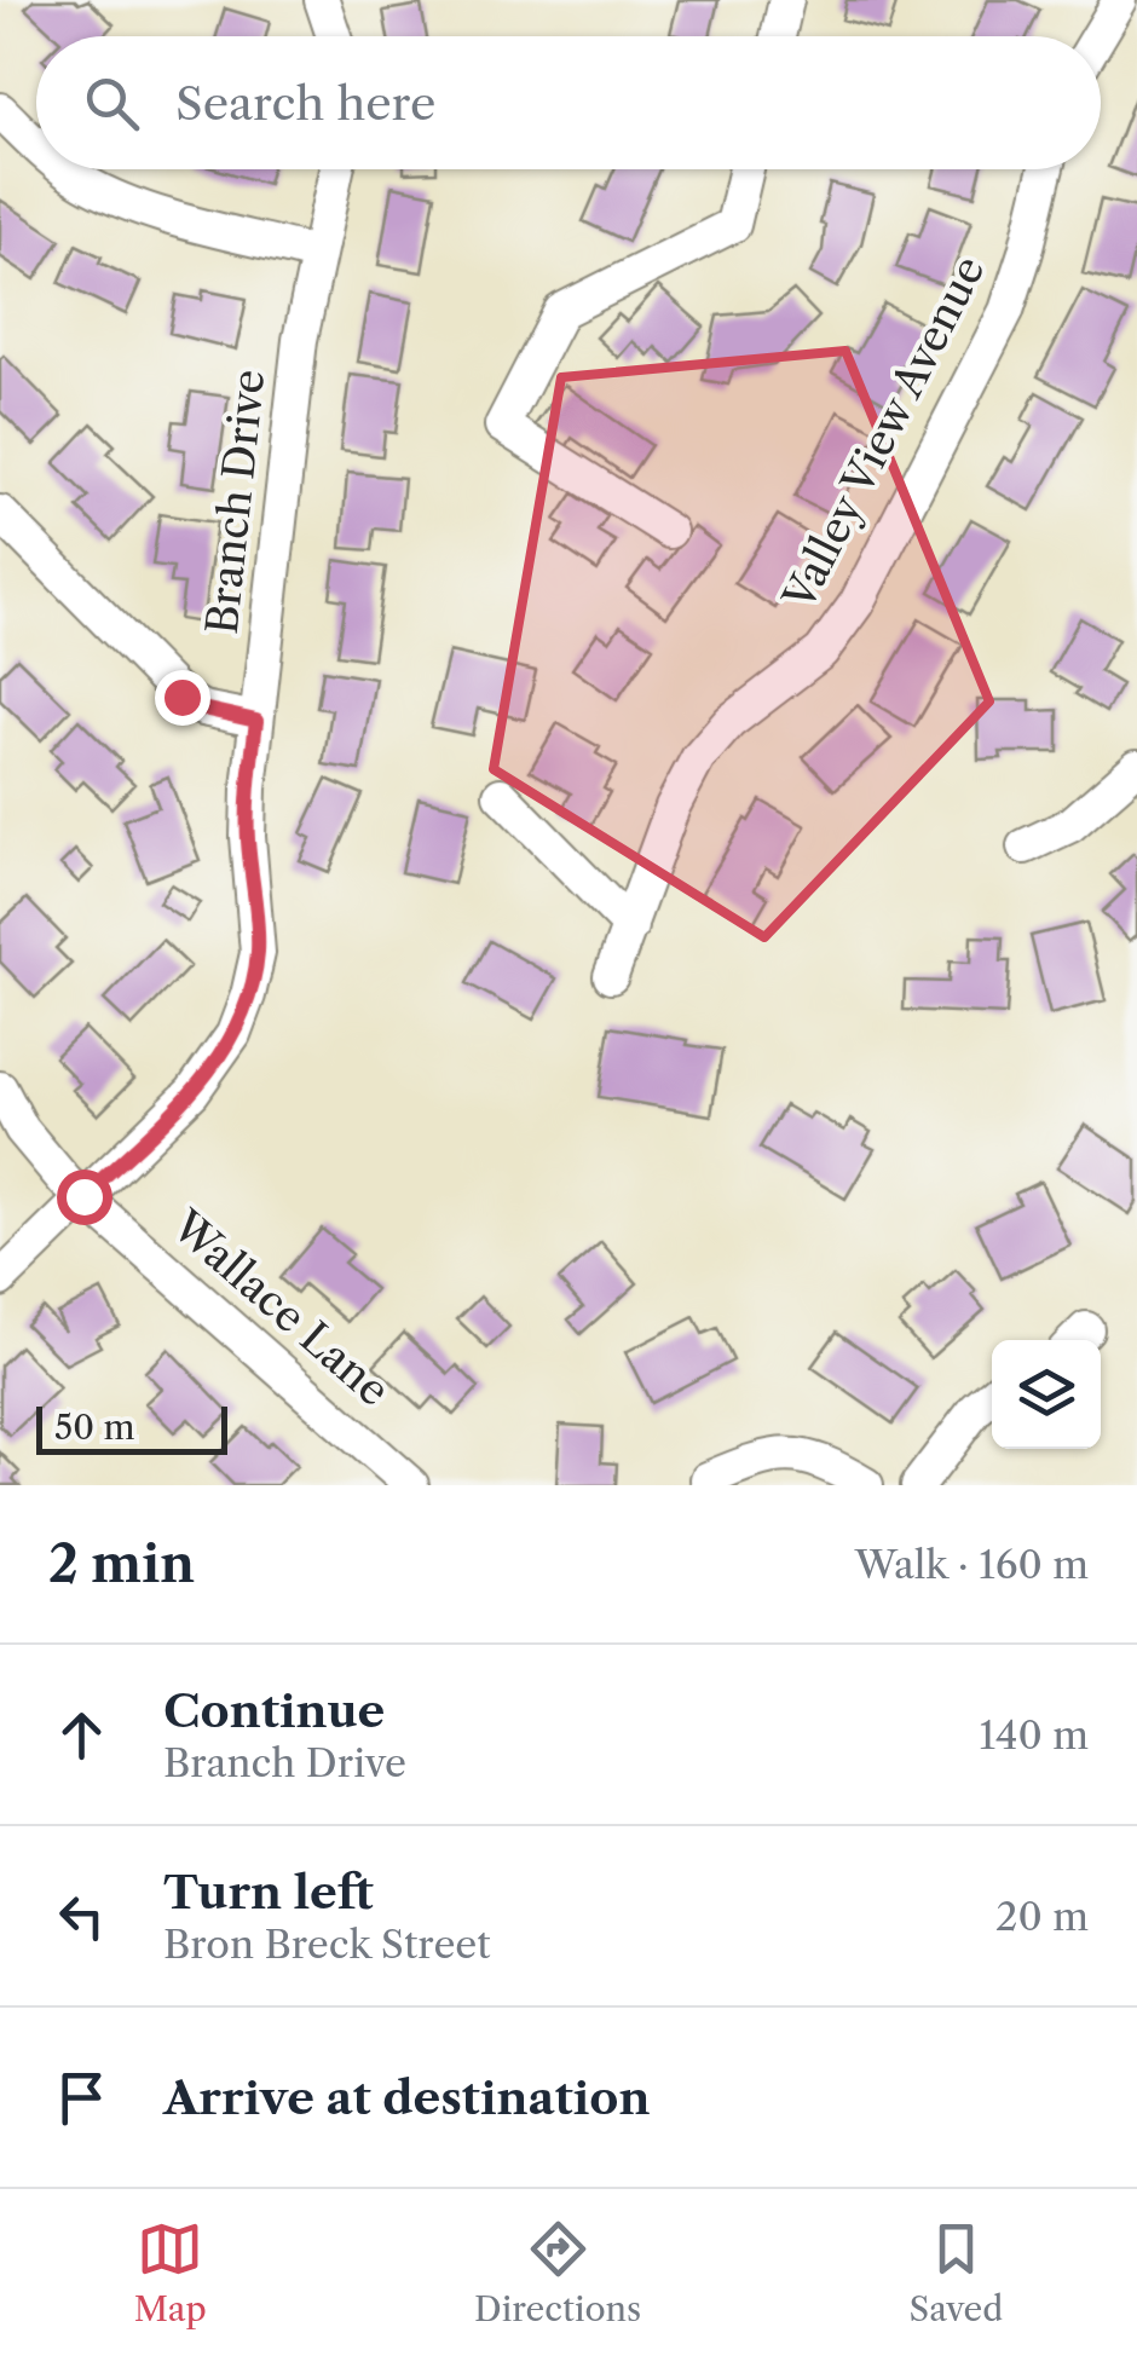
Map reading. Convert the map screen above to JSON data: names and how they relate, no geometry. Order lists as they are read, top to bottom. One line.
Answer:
{"streets":{"street":["Valley View Avenue","Branch Drive","Wallace Lane"]},"crossings":[["Branch Drive","Wallace Lane"]],"scale_bar":"50 m","page":{"search":"Search here","scale":"50 m","heading":["2 min","Walk · 160 m"],"list":[["Continue","Branch Drive","140 m"],["Turn left","Bron Breck Street","20 m"],"Arrive at destination"],"nav":["Map","Directions","Saved"]}}
